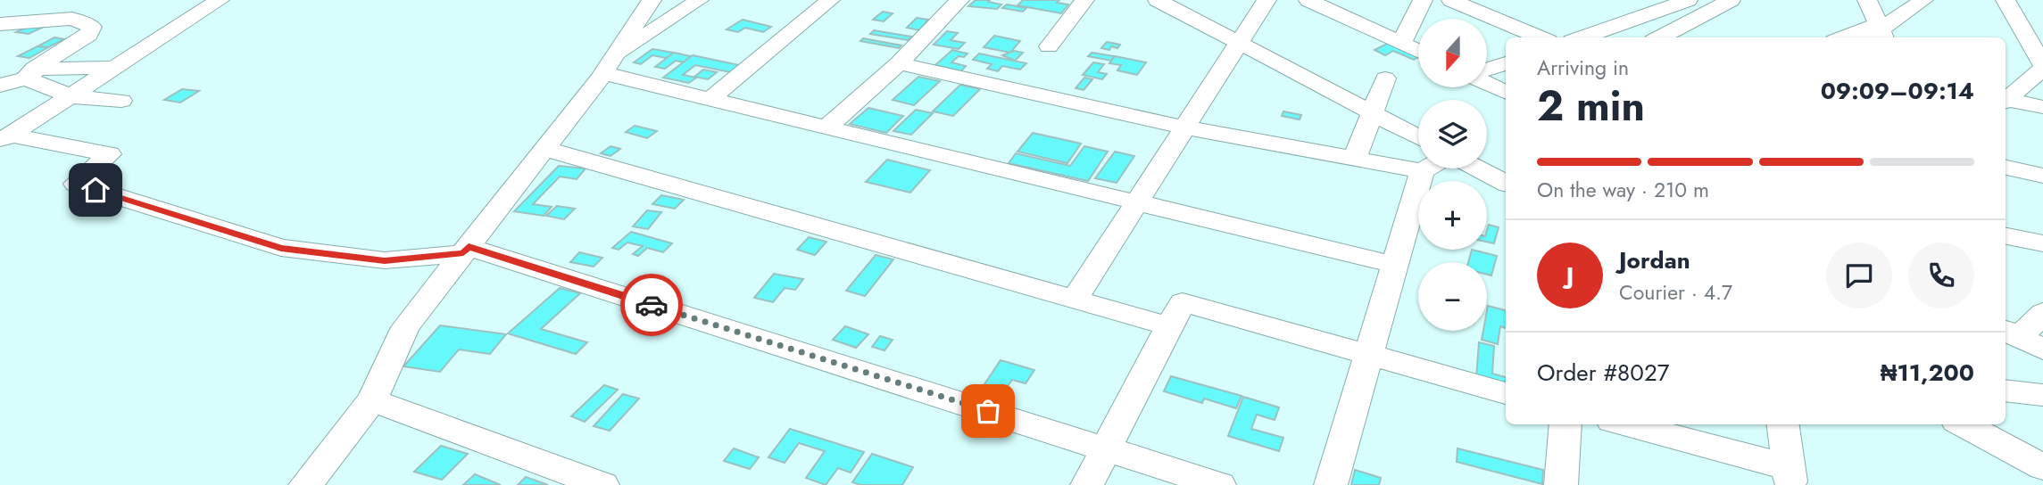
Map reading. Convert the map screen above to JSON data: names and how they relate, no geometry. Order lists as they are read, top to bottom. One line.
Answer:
{"north":"bottom","page":{"map_buttons":["+","−"],"heading":["2 min","Arriving in","09:09–09:14"],"panel":["Jordan","Courier · 4.7","Order #8027","₦11,200"],"bar":"On the way · 210 m","round":"J"}}
